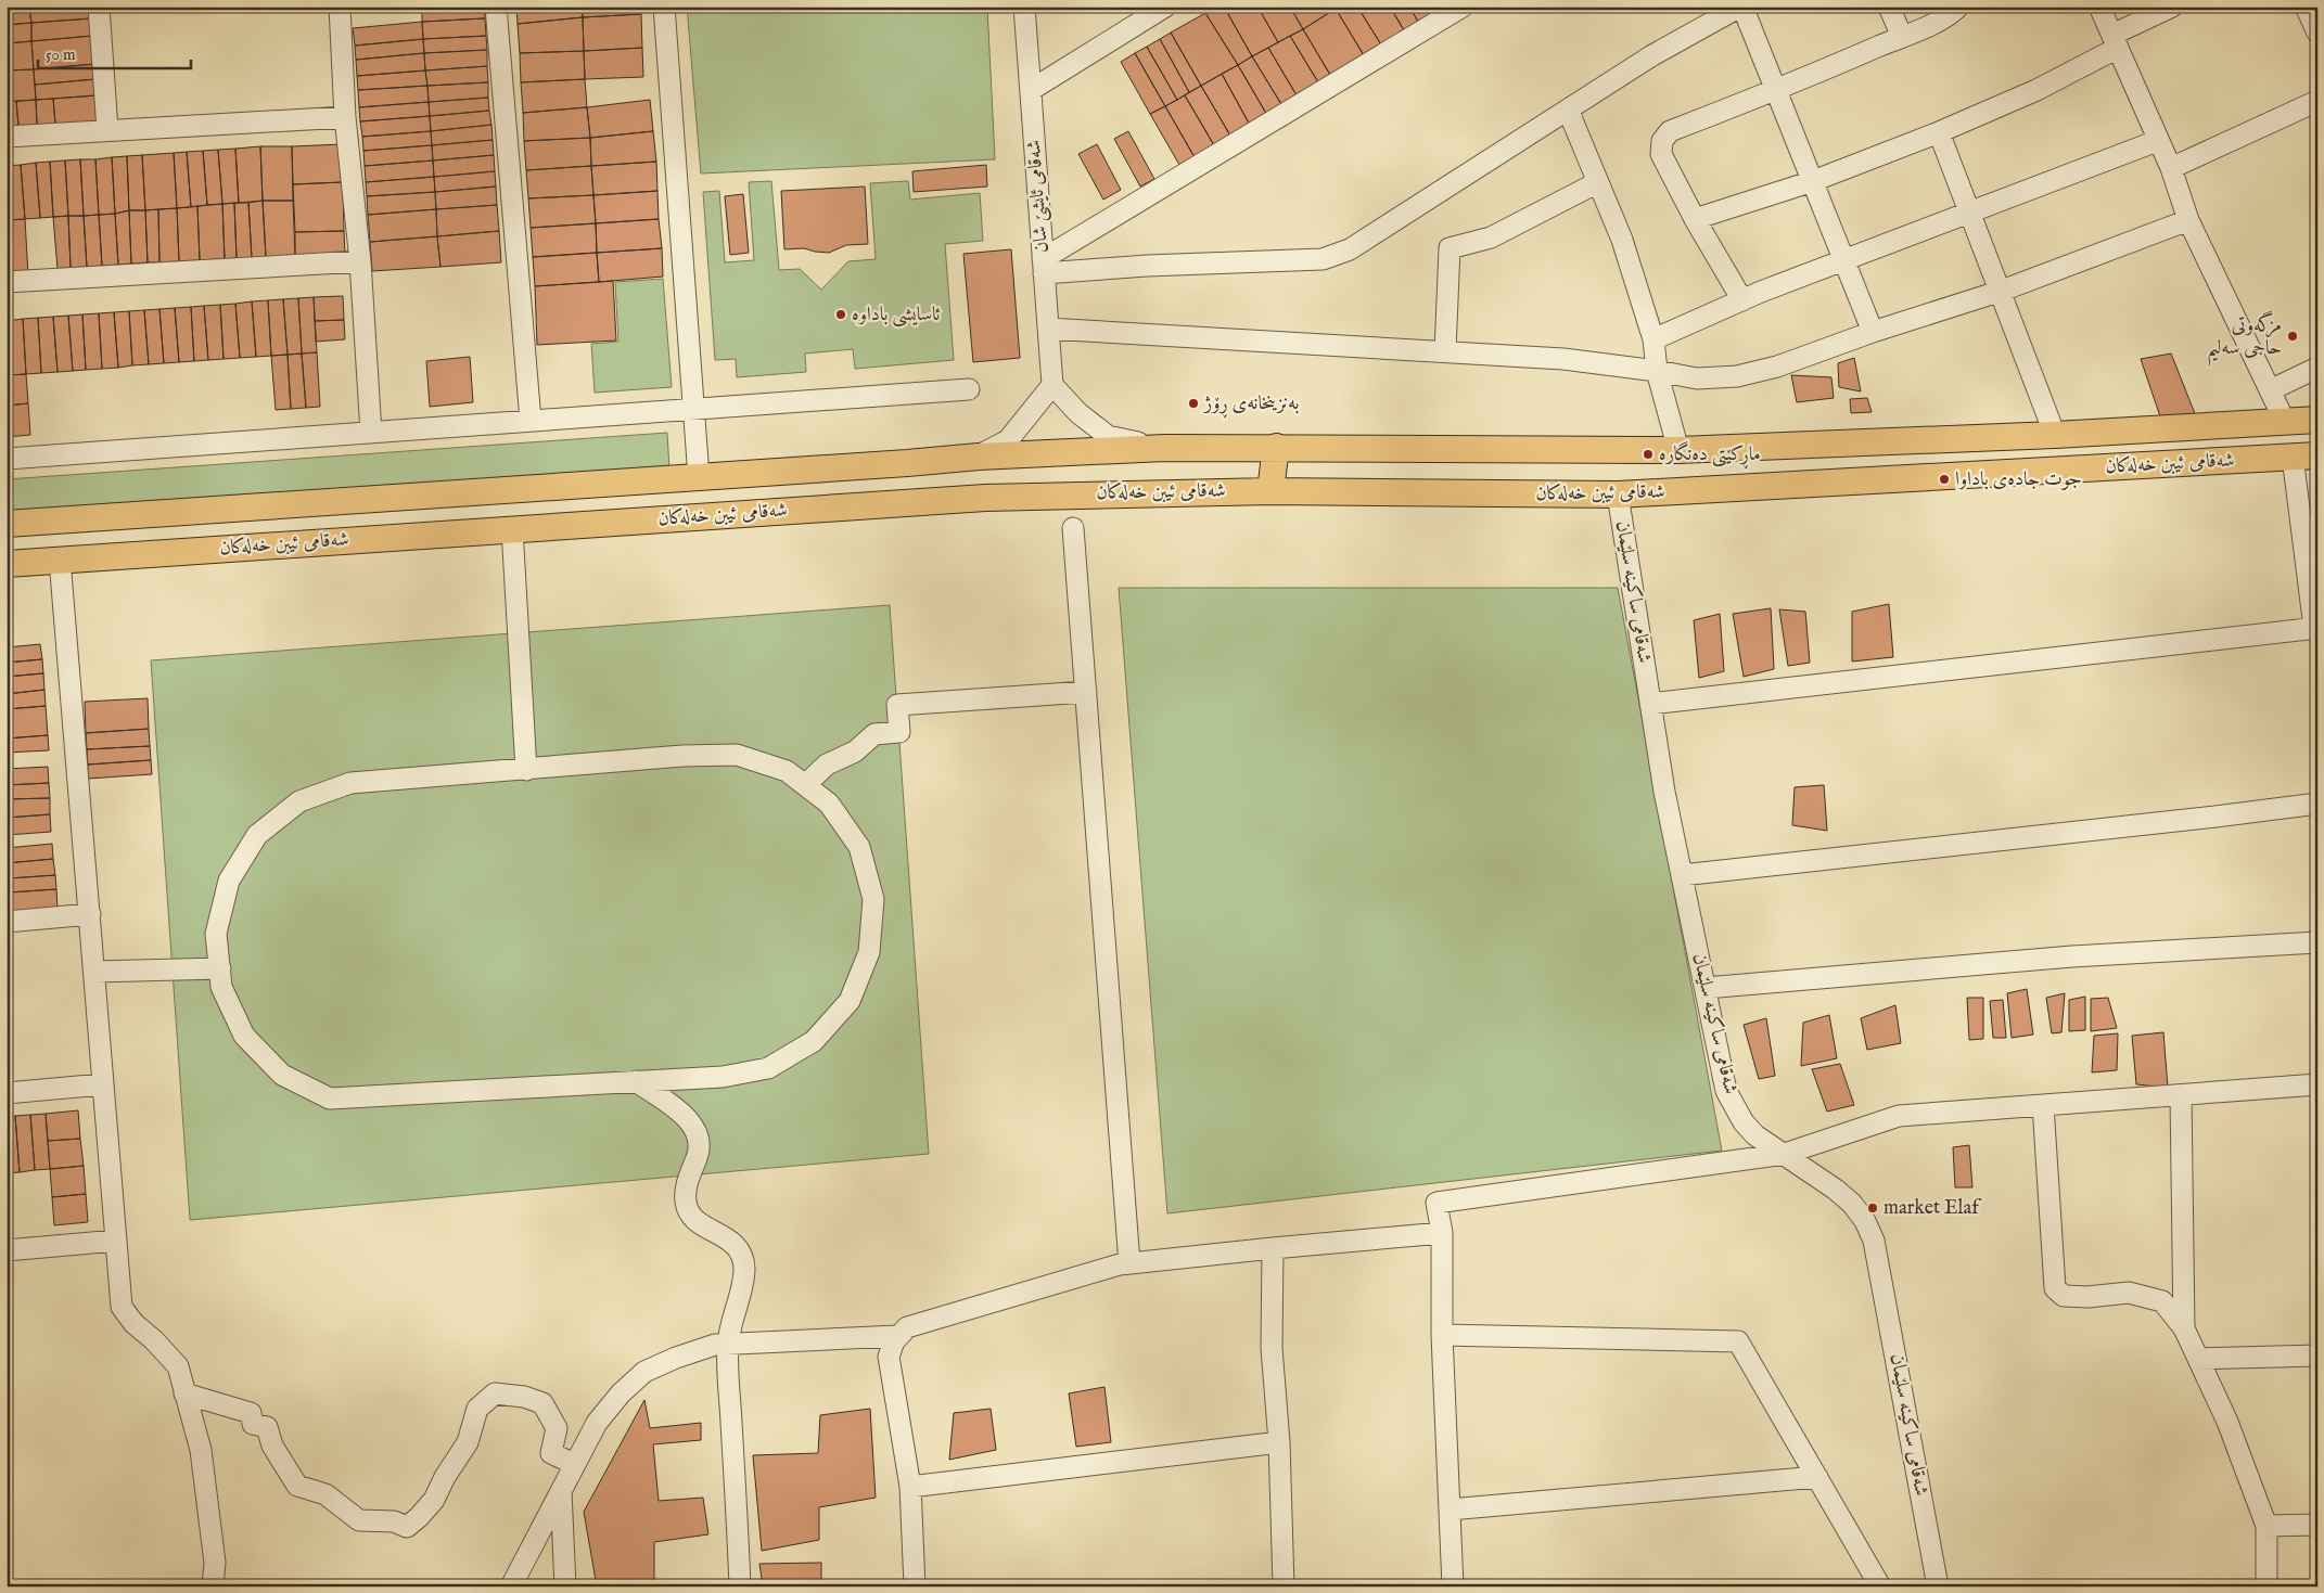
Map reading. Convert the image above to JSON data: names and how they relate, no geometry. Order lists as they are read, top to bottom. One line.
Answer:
{"streets":{"main road":["شەقامی ئیبن خەلەکان"],"street":["شەقامی ئایشێ شان","شەقامی ساکینە سلێمان"]},"crossings":[["شەقامی ئیبن خەلەکان","شەقامی ساکینە سلێمان"]],"places":["ئاسايشى باداوه","مزگەوتی حاجی سەلیم","بەنزینخانەی ڕۆژ","ماڕكێتی دەنگارە","جوت جادەی باداوا","market Elaf"],"scale_bar":"50 m"}
